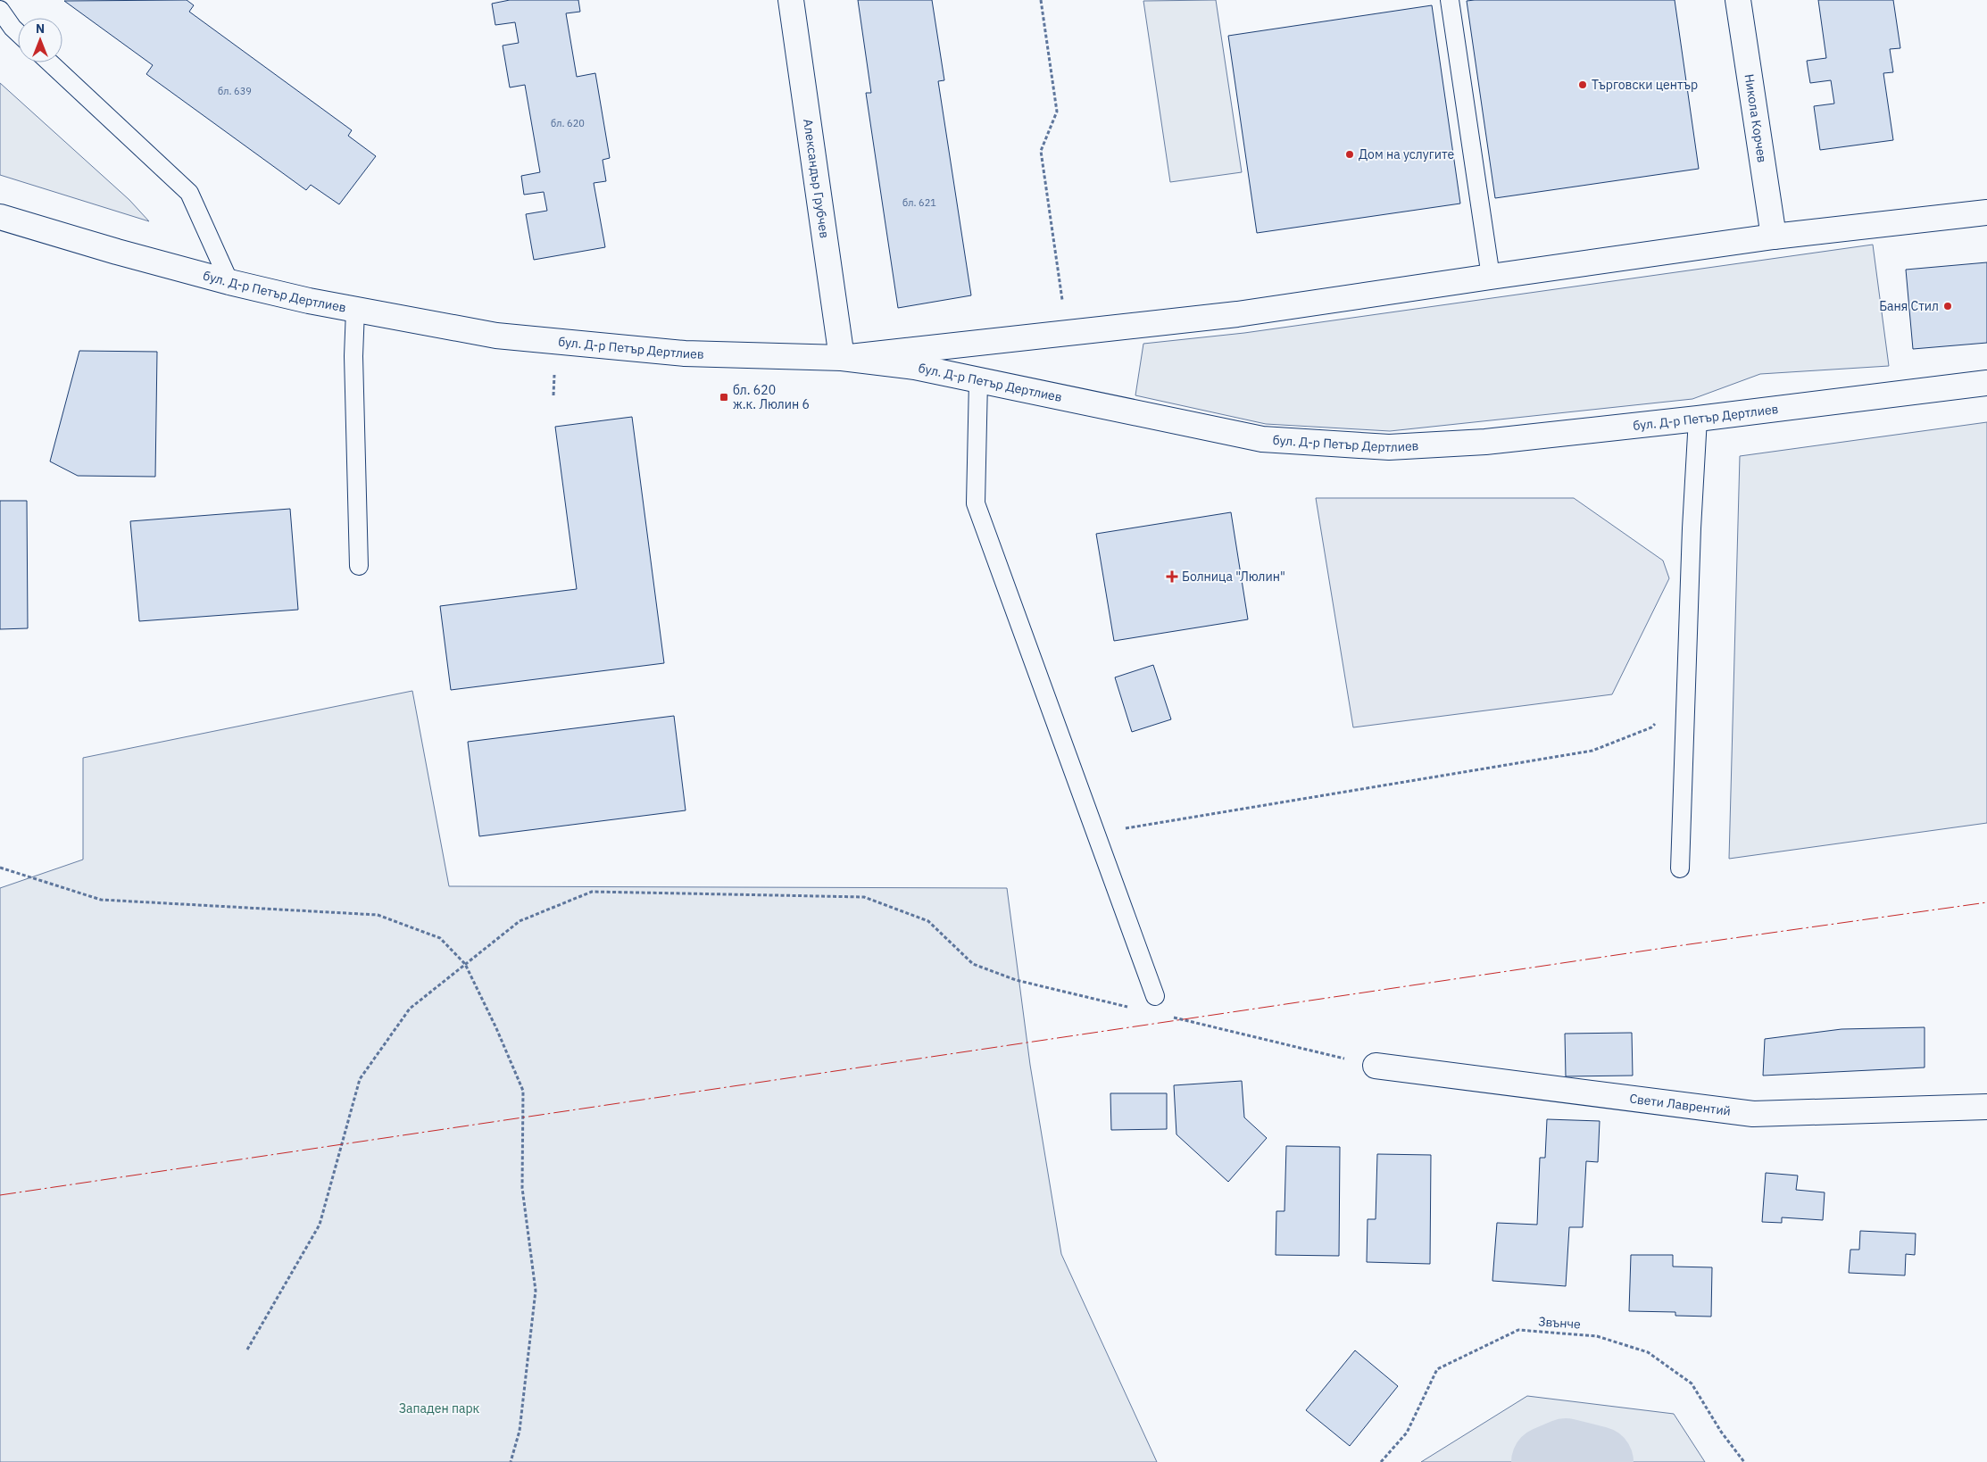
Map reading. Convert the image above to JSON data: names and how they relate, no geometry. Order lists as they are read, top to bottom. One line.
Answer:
{"streets":{"street":["Никола Корчев","Александър Грубчев","бул. Д-р Петър Дертлиев","Свети Лаврентий"],"path":["Звънче"]},"crossings":[["Александър Грубчев","бул. Д-р Петър Дертлиев"]],"parks":["Западен парк"],"places":{"other":["Търговски център","Дом на услугите","Баня Стил"],"transit":["бл. 620 ж.к. Люлин 6"],"health":["Болница \"Люлин\""]},"house_numbers":["бл. 639","бл. 620","бл. 621"],"north":"top"}
